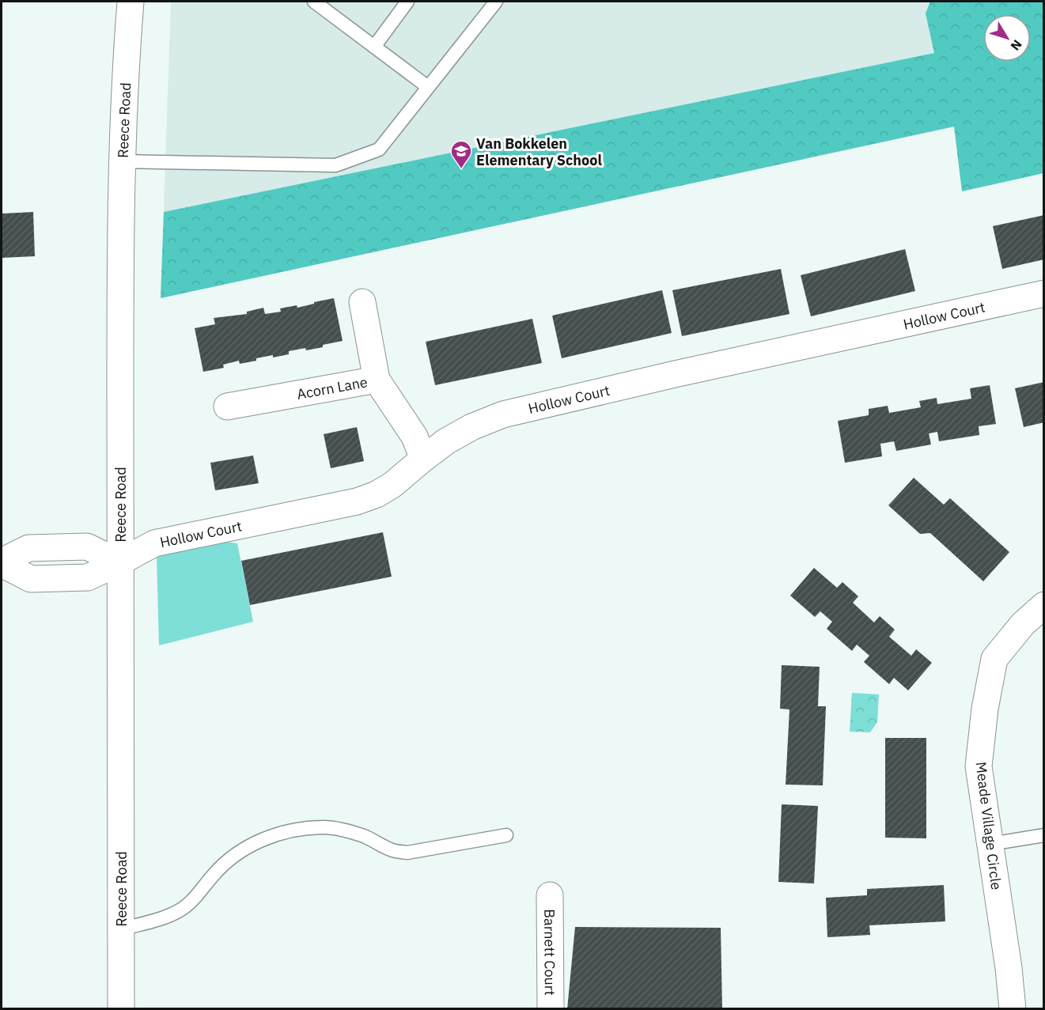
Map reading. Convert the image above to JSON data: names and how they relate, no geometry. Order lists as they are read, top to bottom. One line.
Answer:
{"streets":{"street":["Reece Road","Hollow Court","Acorn Lane","Meade Village Circle","Barnett Court"]},"crossings":[["Reece Road","Hollow Court"],["Hollow Court","Acorn Lane"]],"places":{"school or university":["Van Bokkelen Elementary School"]},"north":"bottom right"}
